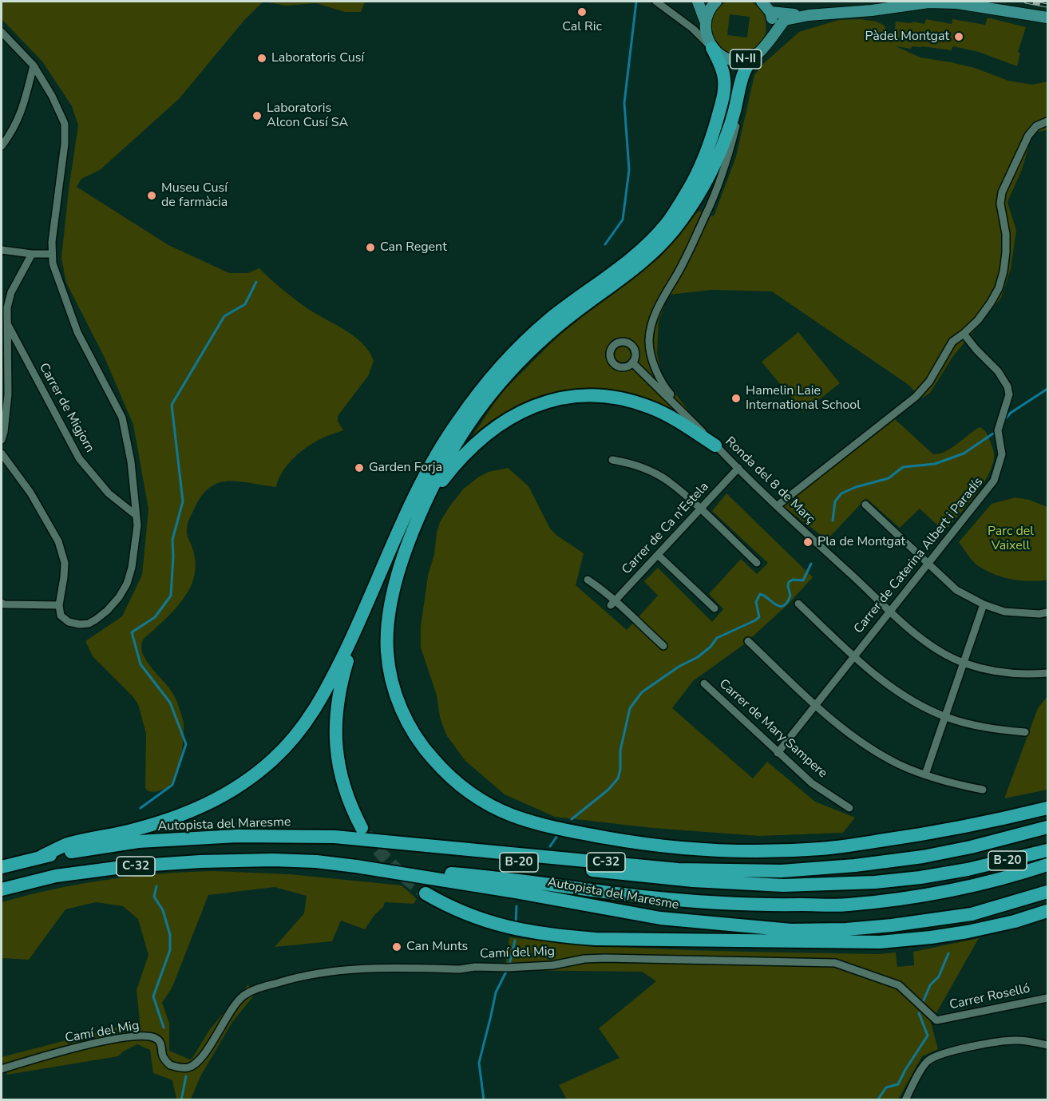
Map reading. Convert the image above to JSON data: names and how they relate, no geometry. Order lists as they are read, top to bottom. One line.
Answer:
{"streets":{"highway":["Autopista del Maresme","B-20","C-32"],"main road":["N-II"],"street":["Carrer de Migjorn","Ronda del 8 de Març","Carrer de Ca n'Estela","Carrer de Caterina Albert i Paradís","Carrer de Mary Sampere","Camí del Mig","Carrer Roselló"]},"crossings":[["Ronda del 8 de Març","Carrer de Ca n'Estela"],["Ronda del 8 de Març","Carrer de Caterina Albert i Paradís"],["Carrer de Caterina Albert i Paradís","Carrer de Mary Sampere"],["Autopista del Maresme","B-20"],["Camí del Mig","Carrer Roselló"]],"parks":["Parc del Vaixell"],"places":["Cal Ric","Pàdel Montgat","Laboratoris Cusí","Laboratoris Alcon Cusí SA","Museu Cusí de farmàcia","Can Regent","Hamelin Laie International School","Garden Forja","Pla de Montgat","Can Munts"]}
